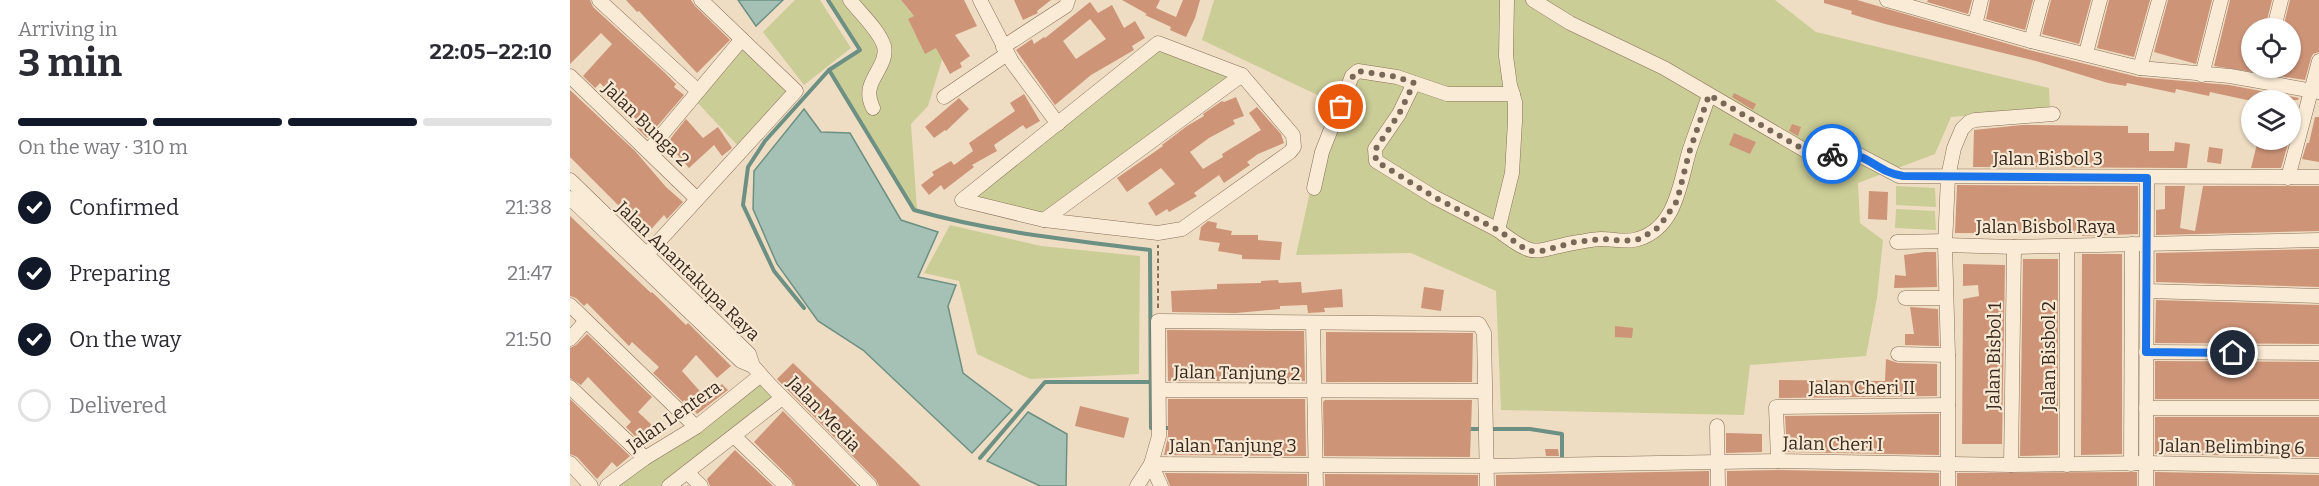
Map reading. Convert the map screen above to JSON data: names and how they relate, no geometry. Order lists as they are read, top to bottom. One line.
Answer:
{"streets":{"street":["Jalan Bunga 2","Jalan Bisbol 3","Jalan Bisbol Raya","Jalan Anantakupa Raya","Jalan Bisbol 1","Jalan Bisbol 2","Jalan Tanjung 2","Jalan Cheri II","Jalan Media","Jalan Lentera","Jalan Cheri I","Jalan Tanjung 3","Jalan Belimbing 6"]},"crossings":[["Jalan Bisbol Raya","Jalan Bisbol 1"],["Jalan Bisbol Raya","Jalan Bisbol 2"],["Jalan Anantakupa Raya","Jalan Media"],["Jalan Anantakupa Raya","Jalan Lentera"],["Jalan Bisbol 1","Jalan Cheri I"],["Jalan Bisbol 2","Jalan Cheri I"],["Jalan Bisbol 2","Jalan Belimbing 6"],["Jalan Cheri II","Jalan Cheri I"],["Jalan Media","Jalan Lentera"],["Jalan Cheri I","Jalan Tanjung 3"],["Jalan Cheri I","Jalan Belimbing 6"]],"page":{"heading":["3 min","Arriving in","22:05–22:10"],"bar":"On the way · 310 m","list":[["Confirmed","21:38"],["Preparing","21:47"],["On the way","21:50"],"Delivered"]}}
